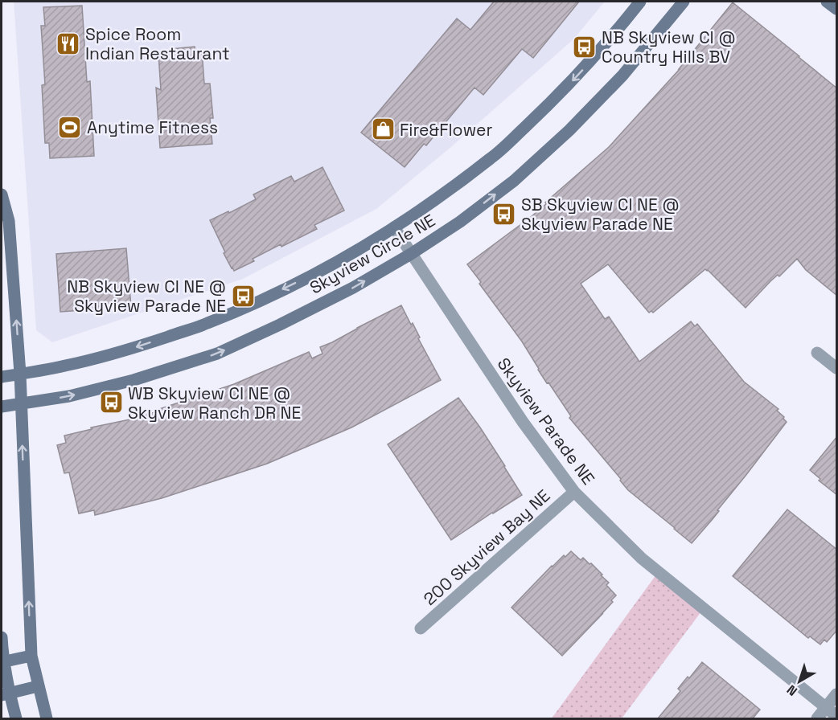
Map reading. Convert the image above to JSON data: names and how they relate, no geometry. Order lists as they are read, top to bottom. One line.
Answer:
{"streets":{"street":["Skyview Circle NE","Skyview Parade NE","200 Skyview Bay NE"]},"crossings":[["Skyview Circle NE","Skyview Parade NE"],["Skyview Parade NE","200 Skyview Bay NE"]],"places":{"restaurant":["Spice Room Indian Restaurant"],"bus stop":["NB Skyview CI @ Country Hills BV","SB Skyview CI NE @ Skyview Parade NE","NB Skyview CI NE @ Skyview Parade NE","WB Skyview CI NE @ Skyview Ranch DR NE"],"sports":["Anytime Fitness"],"shop":["Fire&Flower"]},"north":"bottom left"}
